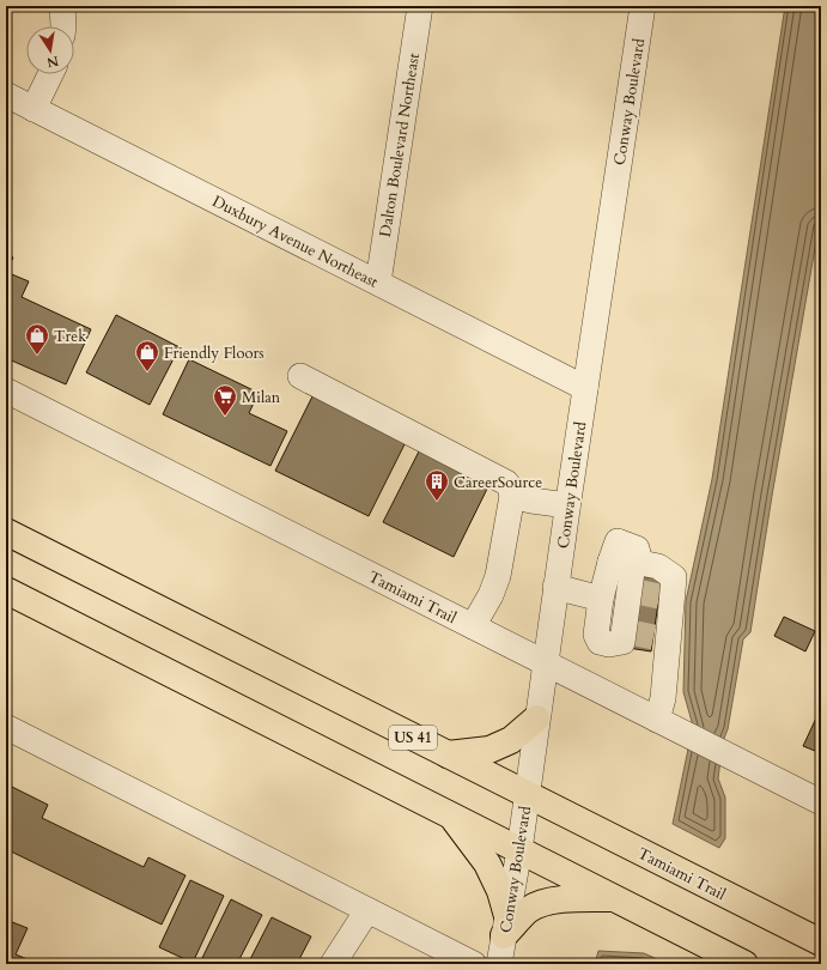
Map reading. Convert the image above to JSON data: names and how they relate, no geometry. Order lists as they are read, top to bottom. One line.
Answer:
{"streets":{"main road":["Tamiami Trail","US 41"],"street":["Conway Boulevard","Dalton Boulevard Northeast","Duxbury Avenue Northeast"]},"crossings":[["Conway Boulevard","Duxbury Avenue Northeast"],["Conway Boulevard","Tamiami Trail"],["Dalton Boulevard Northeast","Duxbury Avenue Northeast"]],"places":{"shop":["Trek","Friendly Floors"],"supermarket":["Milan"],"building":["CareerSource"]},"north":"bottom"}
